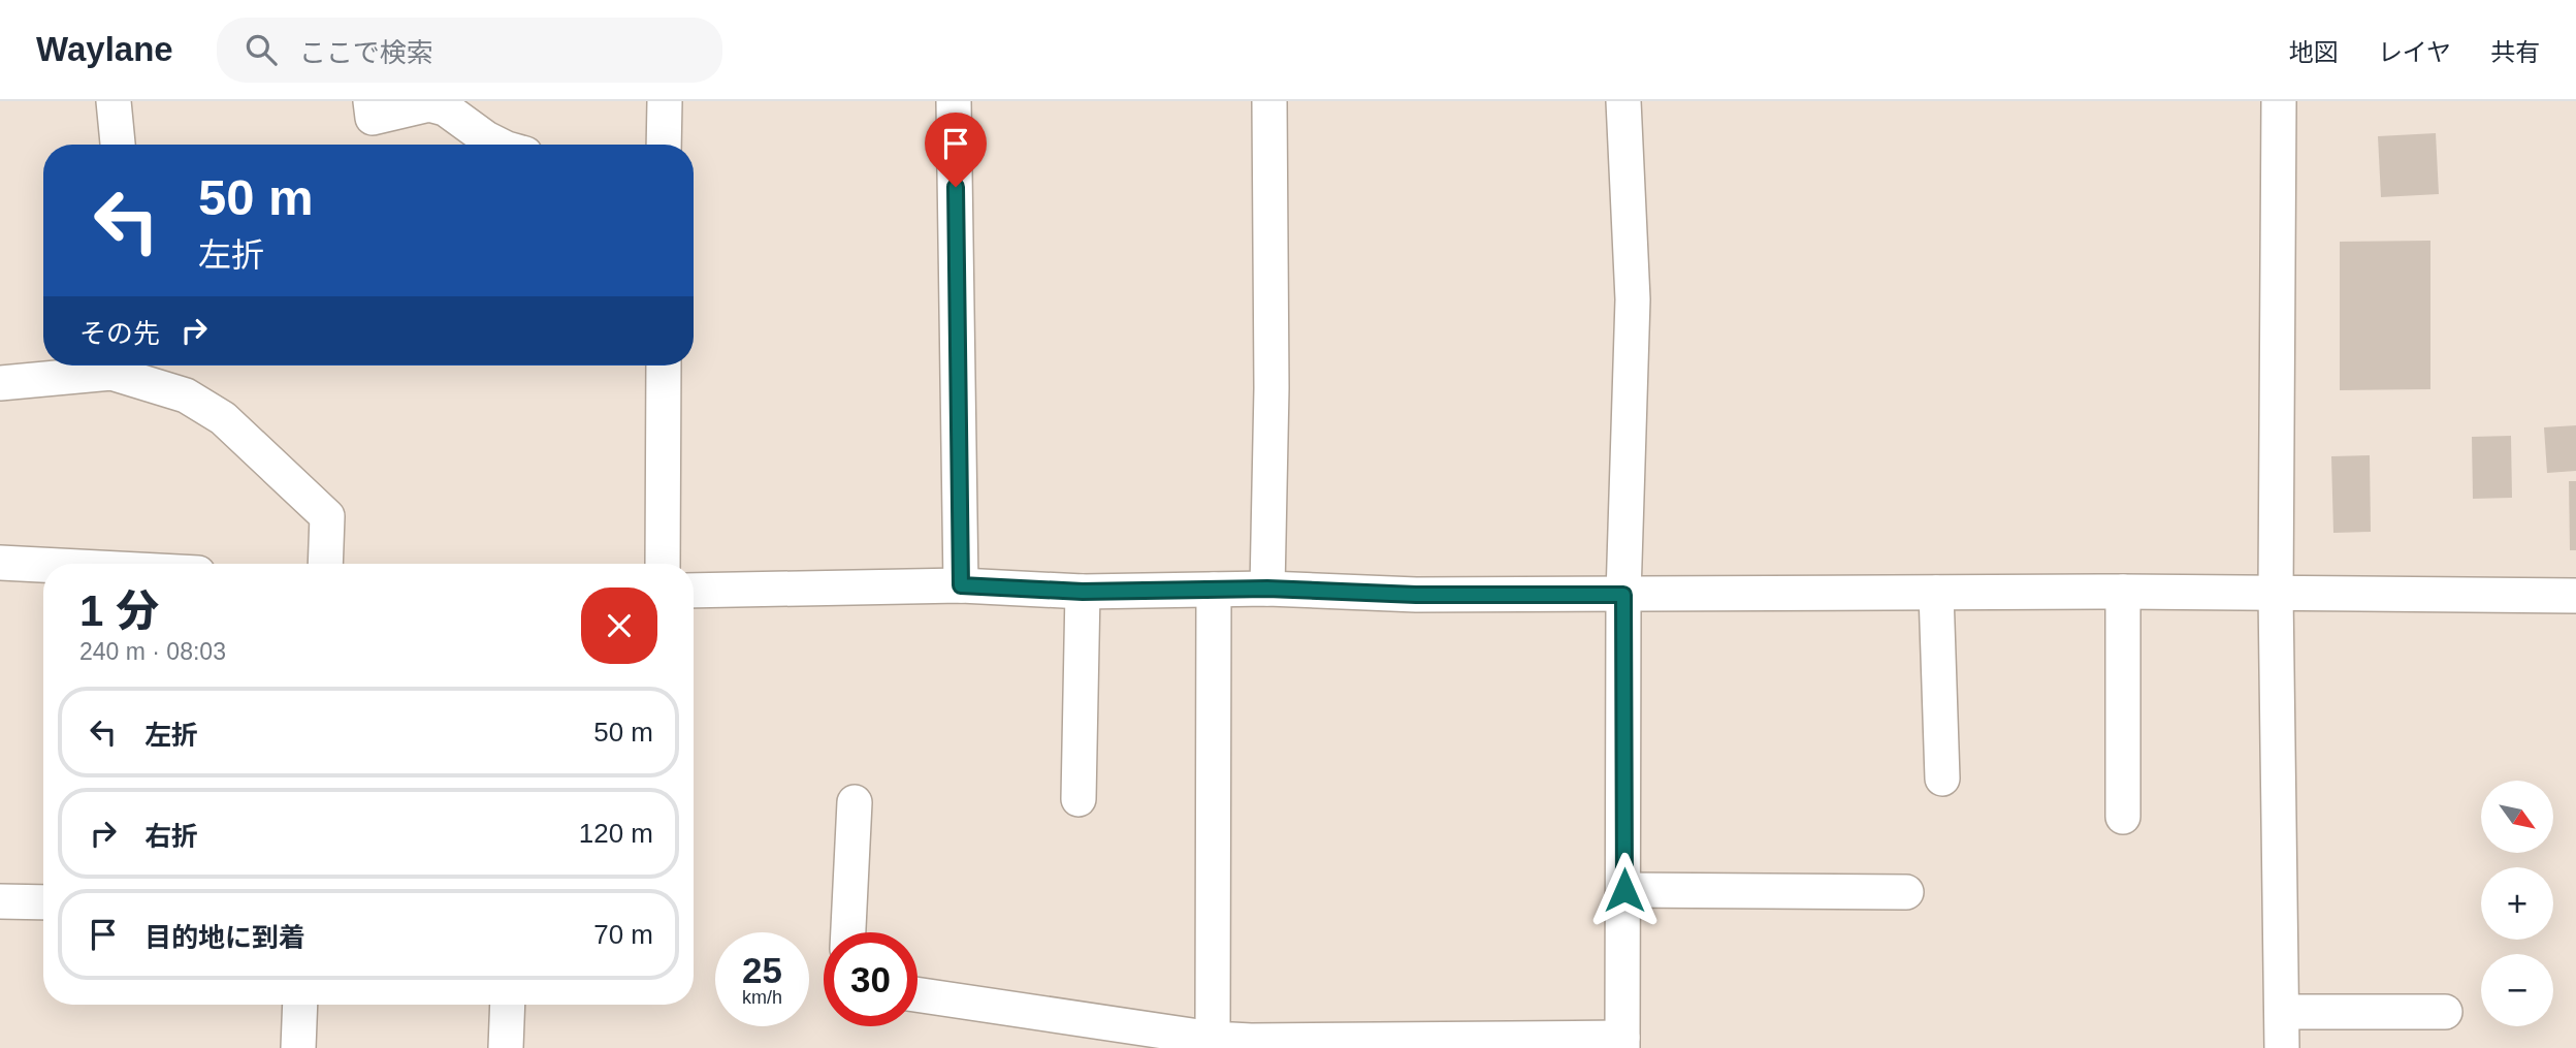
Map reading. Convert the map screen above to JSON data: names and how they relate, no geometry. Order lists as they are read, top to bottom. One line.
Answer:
{"north":"bottom right","page":{"header":"Waylane","search":"ここで検索","nav":["地図","レイヤ","共有"],"turn":["50 m","左折"],"then":"その先","heading":["1 分","240 m · 08:03"],"list":[{"name":"左折","value":"50 m"},{"name":"右折","value":"120 m"},{"name":"目的地に到着","value":"70 m"}],"map_buttons":["+","−"],"speed":"25 km/h","limit":"30"}}
